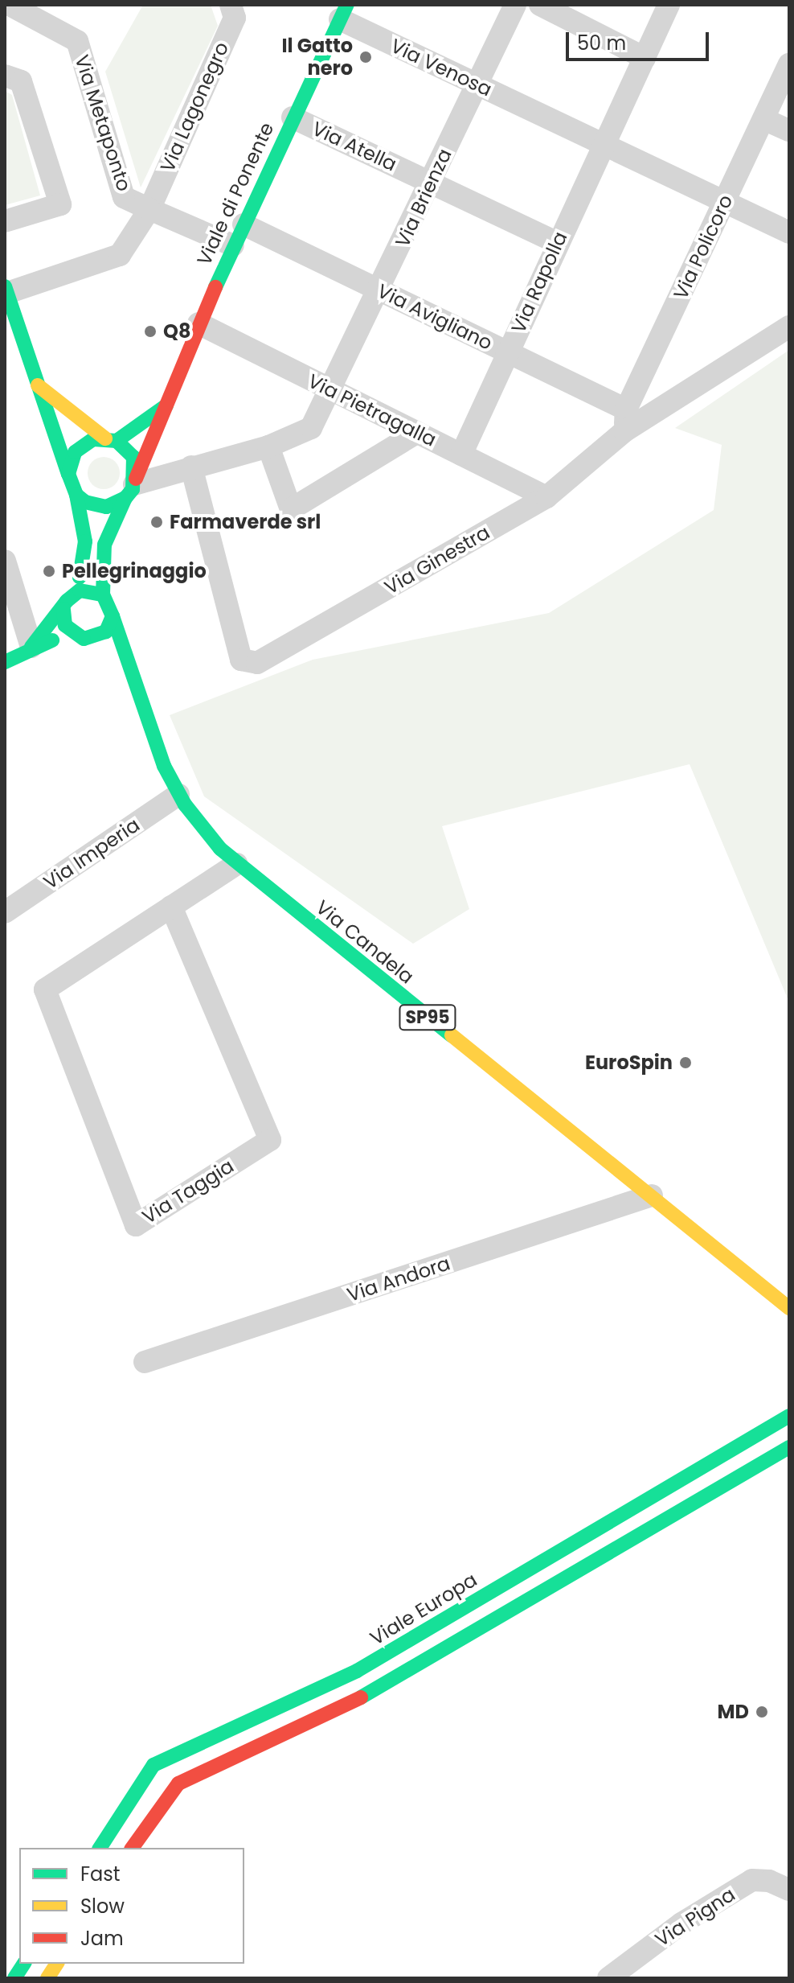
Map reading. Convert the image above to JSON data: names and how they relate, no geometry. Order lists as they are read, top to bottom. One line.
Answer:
{"streets":{"main road":["Viale di Ponente","Via Candela","SP95","Viale Europa"],"street":["Via Venosa","Via Lagonegro","Via Metaponto","Via Atella","Via Brienza","Via Policoro","Via Rapolla","Via Avigliano","Via Pietragalla","Via Ginestra","Via Imperia","Via Taggia","Via Andora","Via Pigna"]},"crossings":[["Via Venosa","Viale di Ponente"],["Via Venosa","Via Brienza"],["Via Venosa","Via Policoro"],["Via Venosa","Via Rapolla"],["Via Lagonegro","Via Metaponto"],["Via Atella","Viale di Ponente"],["Via Atella","Via Brienza"],["Via Atella","Via Rapolla"],["Viale di Ponente","Via Brienza"],["Viale di Ponente","Via Avigliano"],["Viale di Ponente","Via Pietragalla"],["Viale di Ponente","Via Candela"],["Via Brienza","Via Avigliano"],["Via Brienza","Via Pietragalla"],["Via Brienza","Via Ginestra"],["Via Policoro","Via Avigliano"],["Via Policoro","Via Ginestra"],["Via Rapolla","Via Avigliano"],["Via Rapolla","Via Pietragalla"],["Via Avigliano","Via Ginestra"],["Via Pietragalla","Via Ginestra"],["Via Imperia","Via Candela"],["Via Candela","Via Taggia"],["Via Candela","Via Andora"]],"places":["Il Gatto nero","Q8","Farmaverde srl","Pellegrinaggio","EuroSpin","MD"],"legend":["Fast","Slow","Jam"],"scale_bar":"50 m"}
